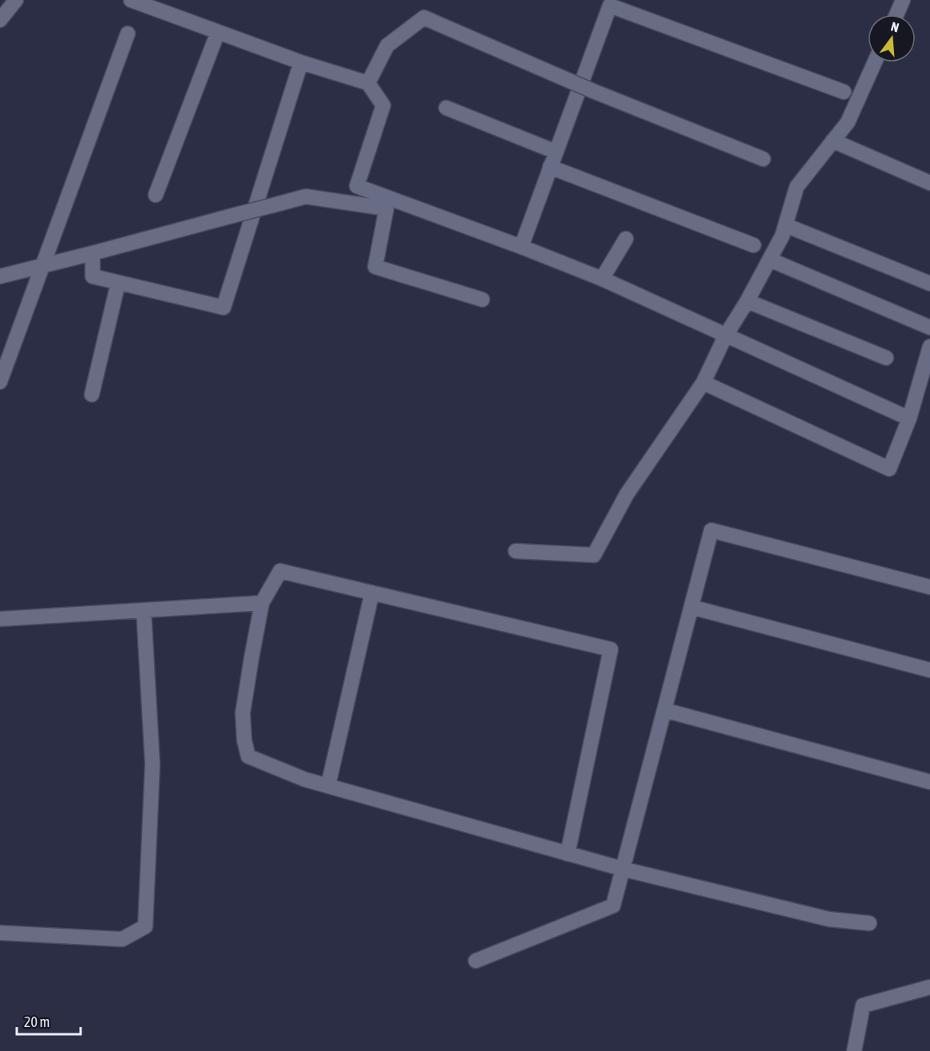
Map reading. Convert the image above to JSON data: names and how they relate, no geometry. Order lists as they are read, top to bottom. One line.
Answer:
{"scale_bar":"20 m","north":"top"}
